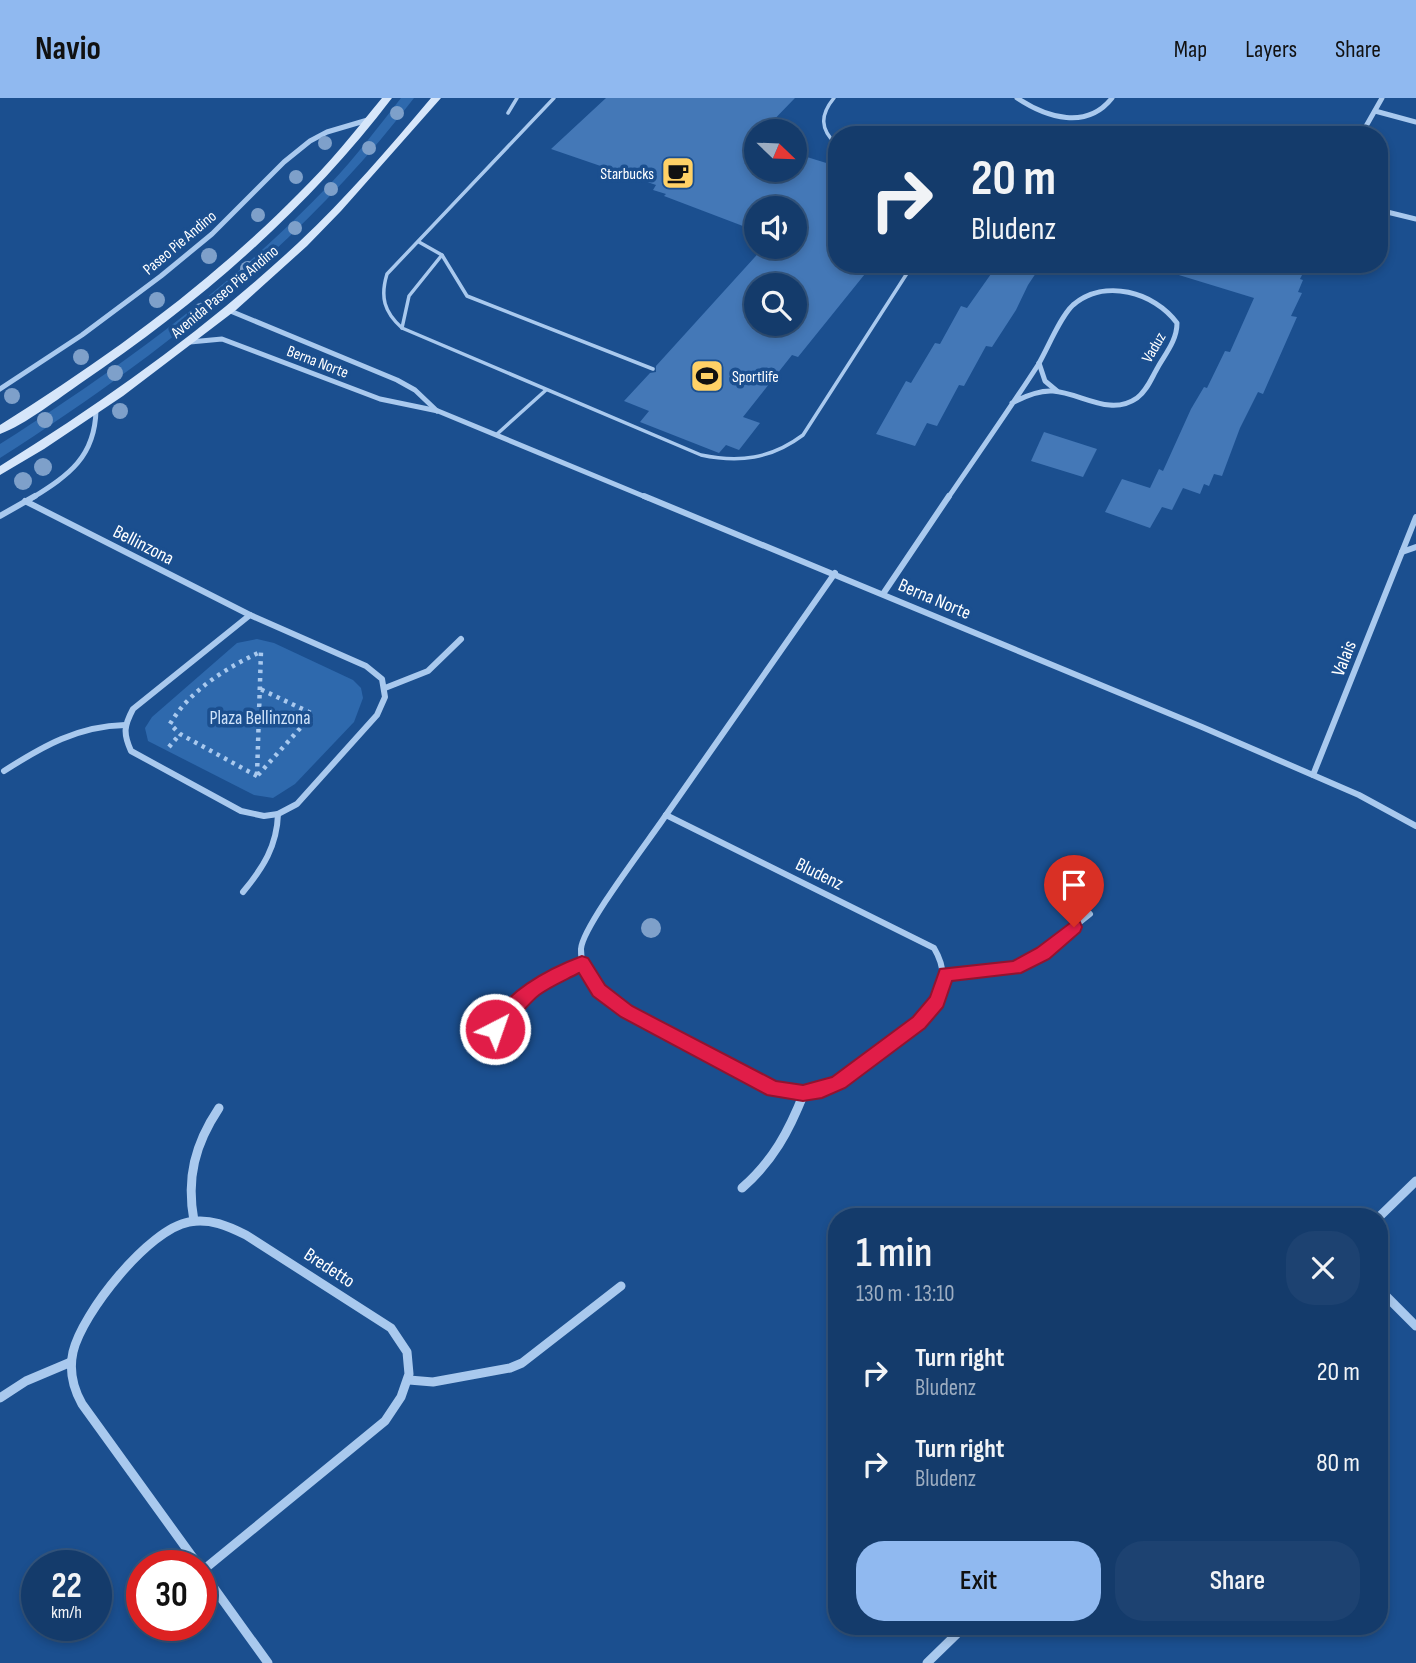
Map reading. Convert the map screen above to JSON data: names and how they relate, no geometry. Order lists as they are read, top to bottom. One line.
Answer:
{"streets":{"street":["Paseo Pie Andino","Avenida Paseo Pie Andino","Vaduz","Berna Norte","Bellinzona","Valais","Bludenz","Bredetto"]},"crossings":[["Paseo Pie Andino","Avenida Paseo Pie Andino"],["Avenida Paseo Pie Andino","Berna Norte"],["Vaduz","Berna Norte"],["Berna Norte","Valais"]],"parks":["Plaza Bellinzona"],"places":{"cafe":["Starbucks"],"sports":["Sportlife"]},"north":"bottom right","page":{"header":"Navio","nav":["Map","Layers","Share"],"turn":["20 m","Bludenz"],"heading":["1 min","130 m · 13:10"],"list":[{"name":"Turn right","note":"Bludenz","value":"20 m"},{"name":"Turn right","note":"Bludenz","value":"80 m"}],"buttons":["Exit","Share"],"speed":"22 km/h","limit":"30"}}
